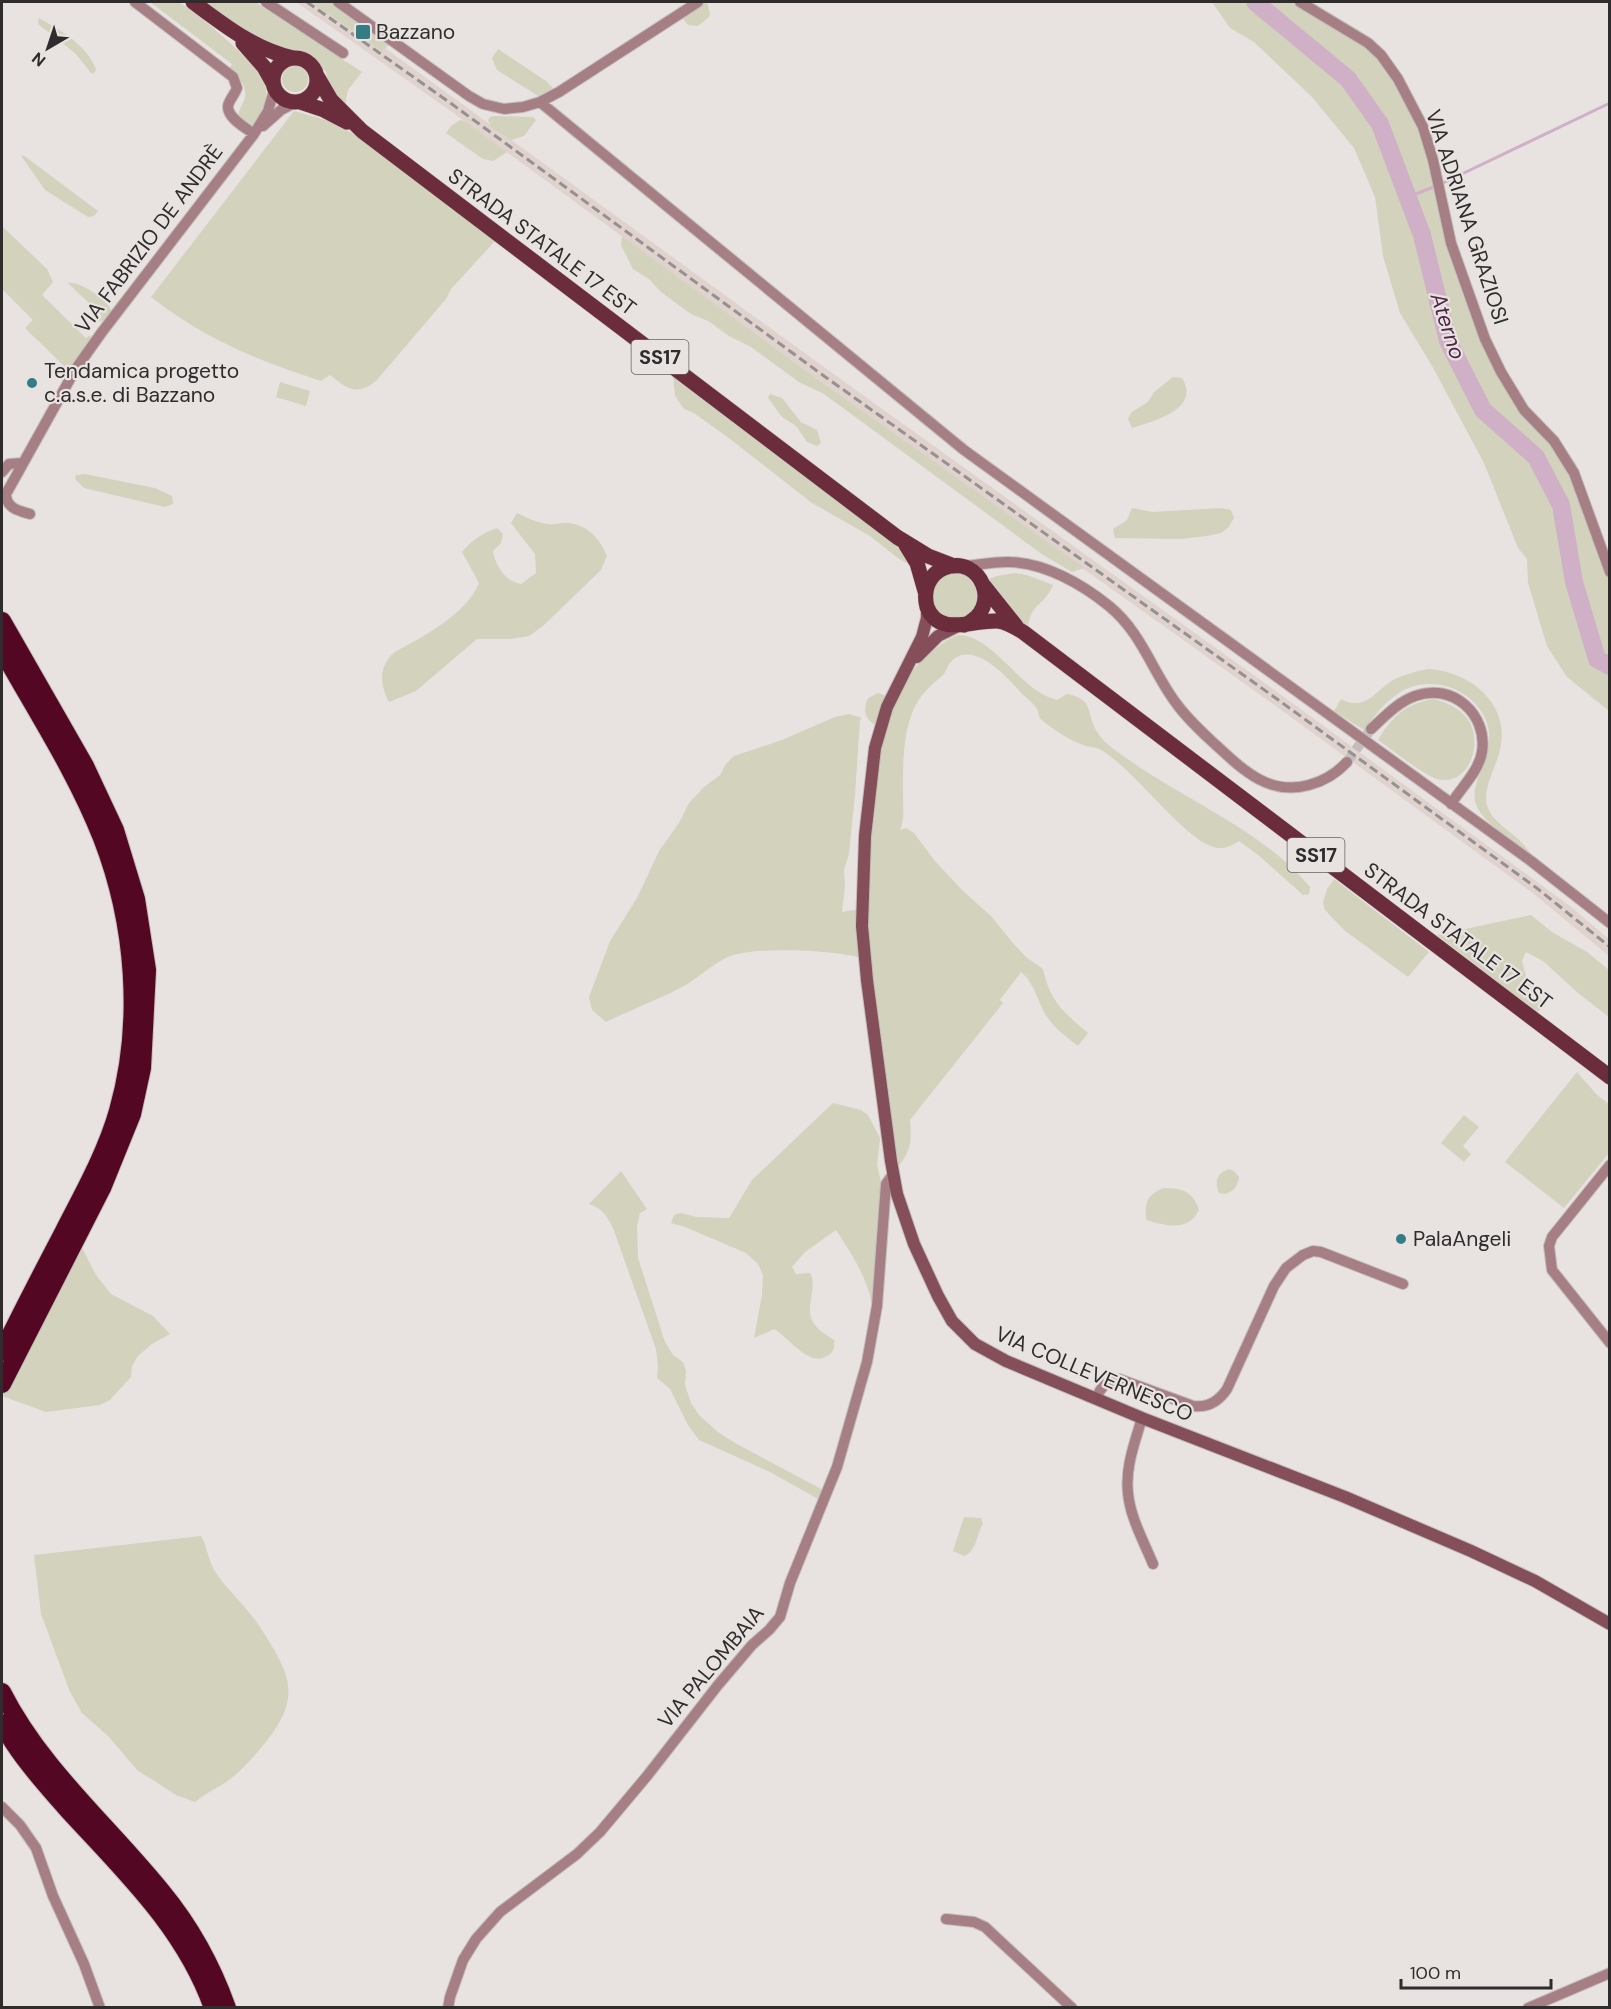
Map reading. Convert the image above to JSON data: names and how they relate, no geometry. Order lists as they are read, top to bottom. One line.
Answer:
{"streets":{"main road":["STRADA STATALE 17 EST","SS17"],"street":["VIA ADRIANA GRAZIOSI","VIA FABRIZIO DE ANDRÈ","VIA COLLEVERNESCO","VIA PALOMBAIA"]},"crossings":[["VIA FABRIZIO DE ANDRÈ","STRADA STATALE 17 EST"],["VIA FABRIZIO DE ANDRÈ","SS17"],["STRADA STATALE 17 EST","SS17"],["STRADA STATALE 17 EST","VIA COLLEVERNESCO"],["SS17","VIA COLLEVERNESCO"],["VIA COLLEVERNESCO","VIA PALOMBAIA"]],"water":["Aterno"],"places":{"transit":["Bazzano"],"other":["Tendamica progetto c.a.s.e. di Bazzano","PalaAngeli"]},"scale_bar":"100 m","north":"bottom left"}
